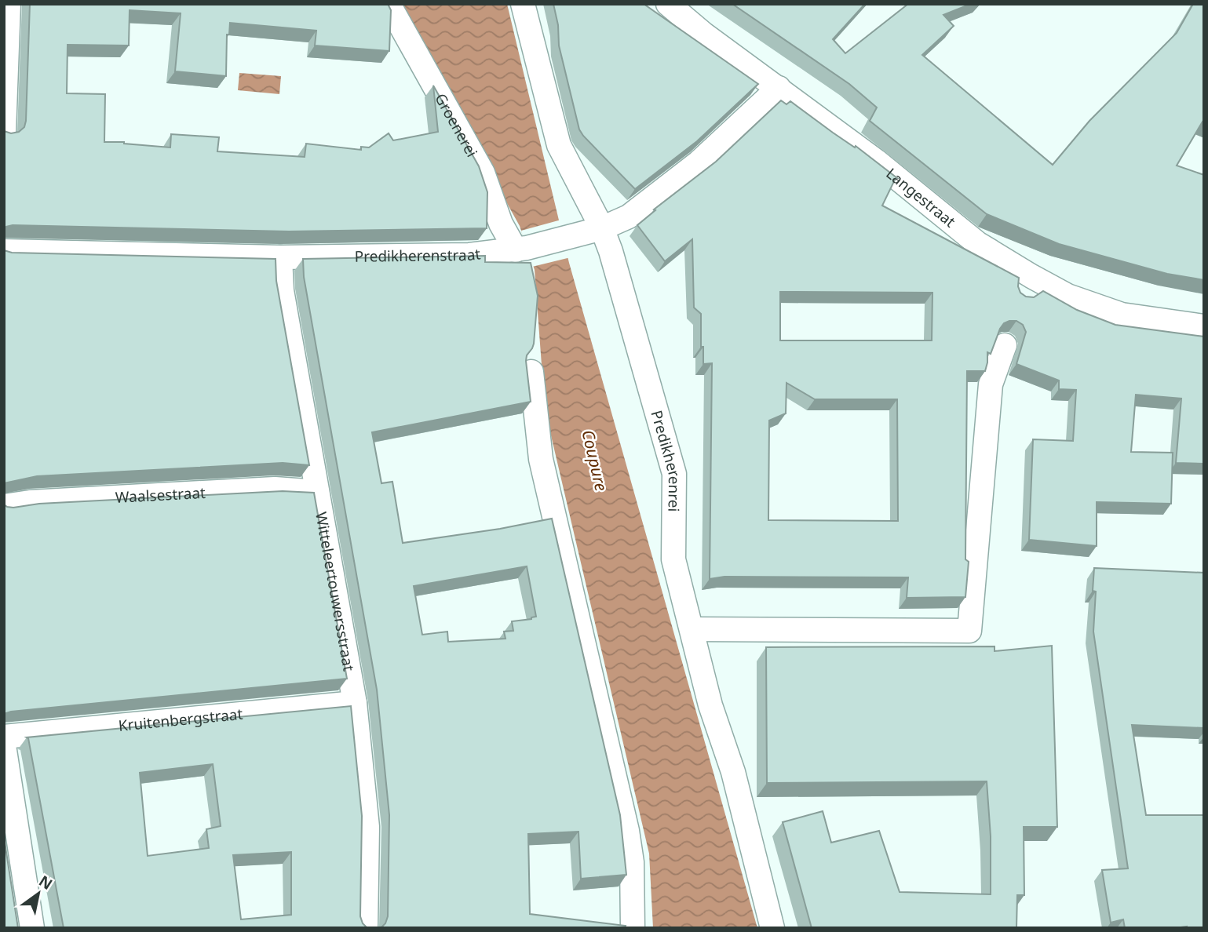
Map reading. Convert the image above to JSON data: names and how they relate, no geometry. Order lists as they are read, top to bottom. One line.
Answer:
{"streets":{"street":["Groenerei","Langestraat","Predikherenstraat","Predikherenrei","Waalsestraat","Witteleertouwersstraat","Kruitenbergstraat"]},"crossings":[["Groenerei","Predikherenstraat"],["Langestraat","Predikherenstraat"],["Predikherenstraat","Predikherenrei"],["Predikherenstraat","Witteleertouwersstraat"],["Waalsestraat","Witteleertouwersstraat"],["Witteleertouwersstraat","Kruitenbergstraat"]],"water":["Coupure"],"north":"top right"}
